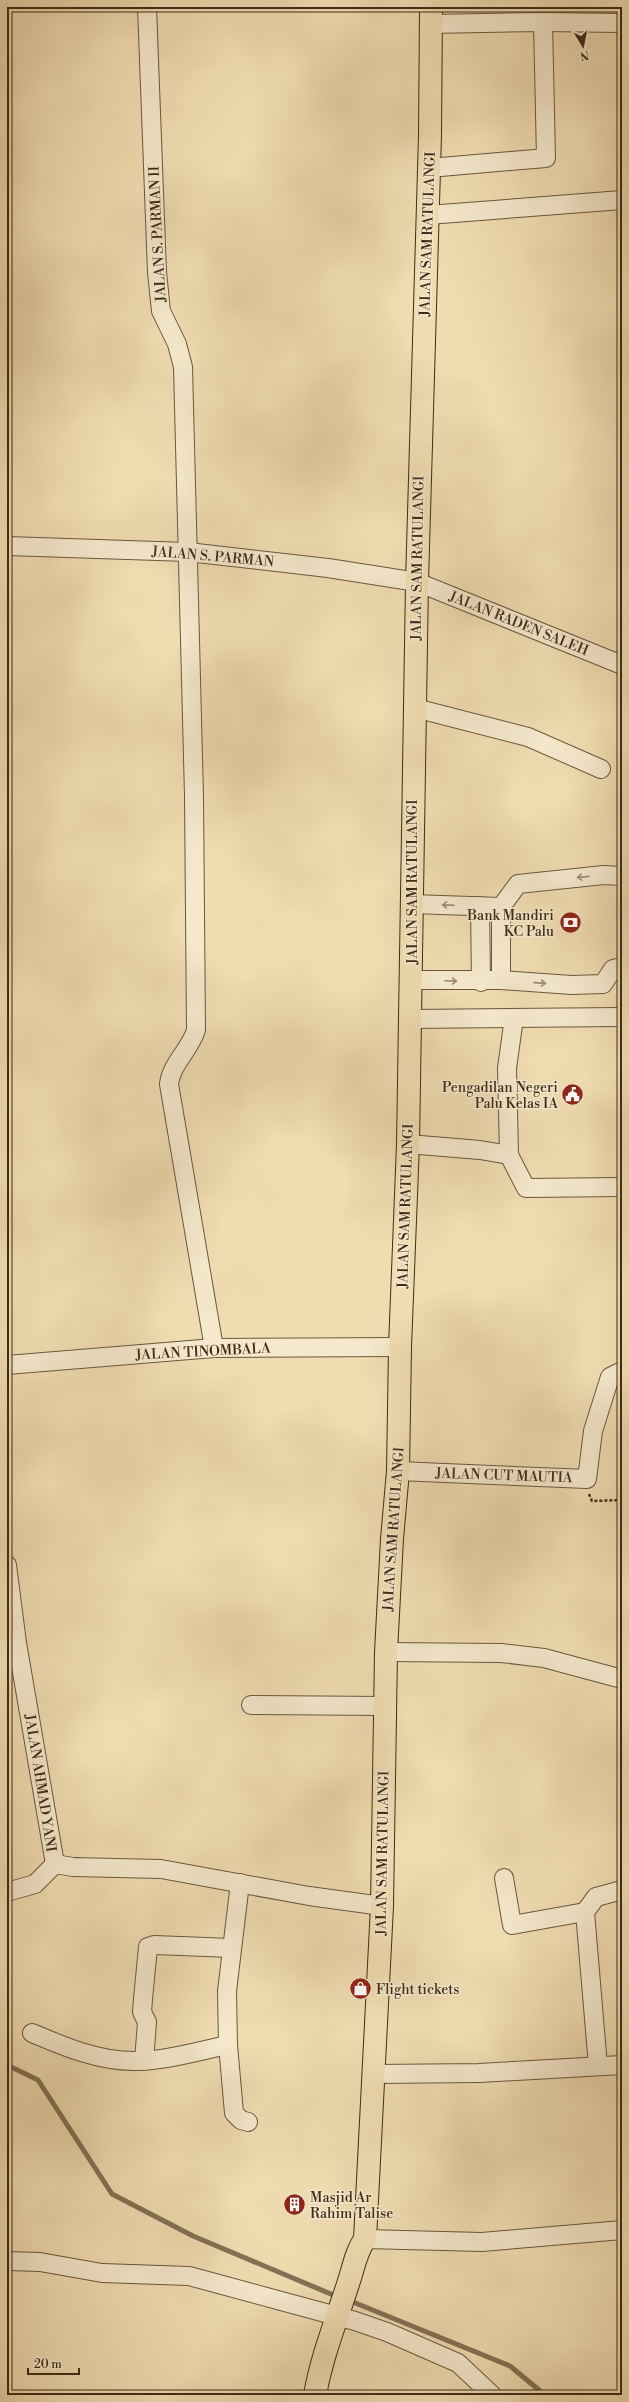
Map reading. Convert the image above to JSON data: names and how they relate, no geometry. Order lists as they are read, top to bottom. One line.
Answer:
{"streets":{"highway":["JALAN SAM RATULANGI"],"street":["JALAN S. PARMAN II","JALAN S. PARMAN","JALAN RADEN SALEH","JALAN TINOMBALA","JALAN CUT MAUTIA","JALAN AHMAD YANI"]},"crossings":[["JALAN S. PARMAN II","JALAN S. PARMAN"],["JALAN S. PARMAN II","JALAN TINOMBALA"],["JALAN SAM RATULANGI","JALAN S. PARMAN"],["JALAN SAM RATULANGI","JALAN RADEN SALEH"],["JALAN SAM RATULANGI","JALAN TINOMBALA"],["JALAN SAM RATULANGI","JALAN CUT MAUTIA"],["JALAN SAM RATULANGI","JALAN AHMAD YANI"],["JALAN S. PARMAN","JALAN RADEN SALEH"]],"places":{"bank":["Bank Mandiri KC Palu"],"public building":["Pengadilan Negeri Palu Kelas IA"],"shop":["Flight tickets"],"building":["Masjid Ar Rahim Talise"]},"scale_bar":"20 m","north":"bottom"}
